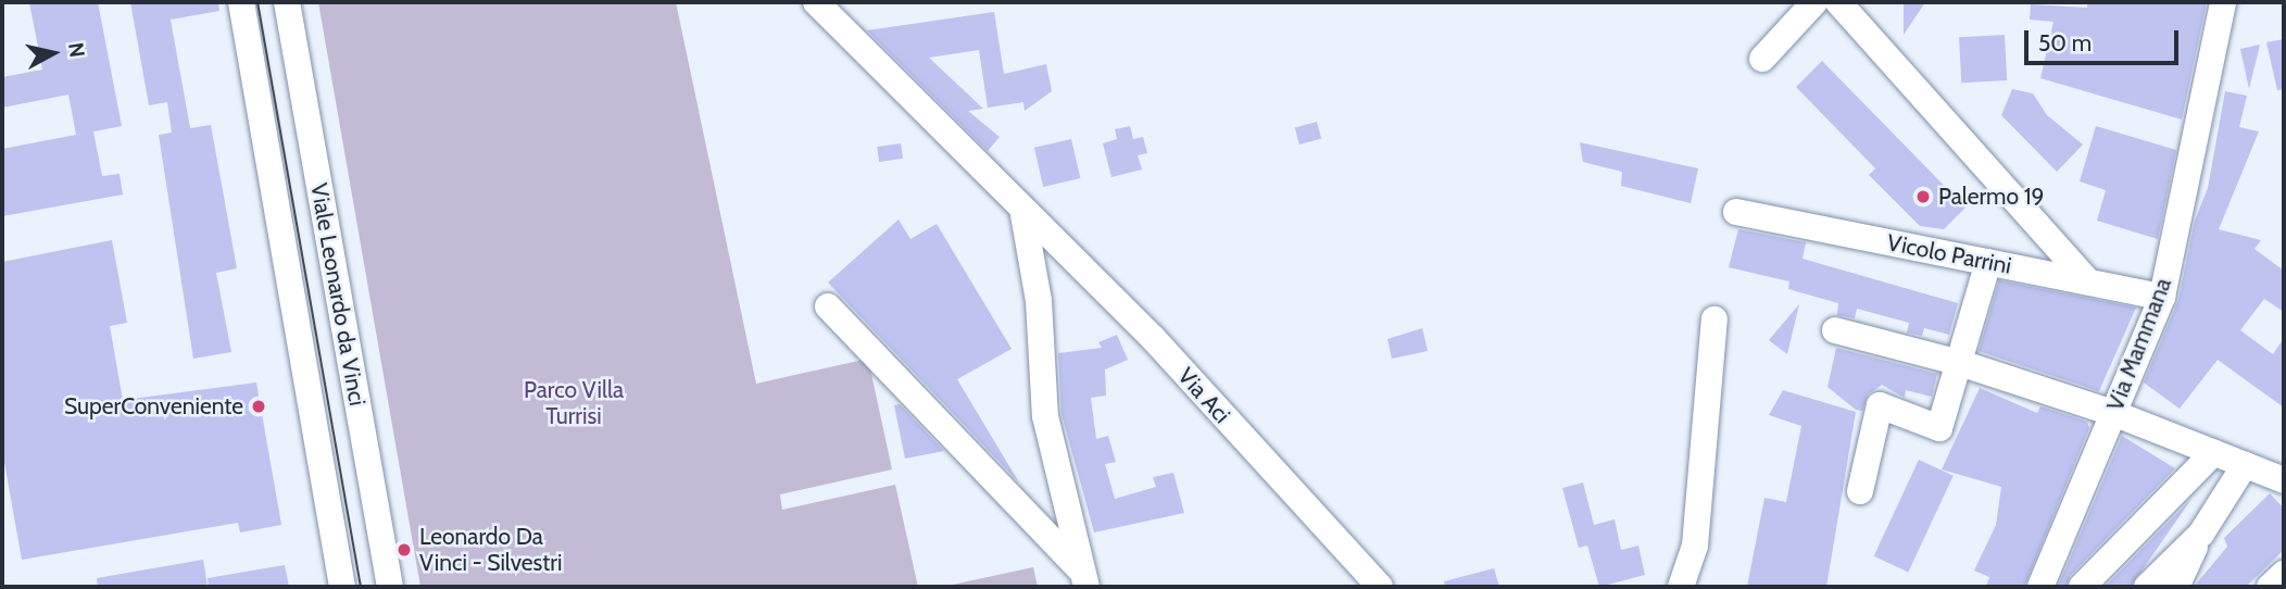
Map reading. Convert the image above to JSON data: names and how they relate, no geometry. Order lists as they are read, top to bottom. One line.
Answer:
{"streets":{"street":["Vicolo Parrini","Viale Leonardo da Vinci","Via Mammana","Via Aci"]},"crossings":[["Vicolo Parrini","Via Mammana"]],"parks":["Parco Villa Turrisi"],"places":["Palermo 19","SuperConveniente","Leonardo Da Vinci - Silvestri"],"scale_bar":"50 m","north":"right"}
